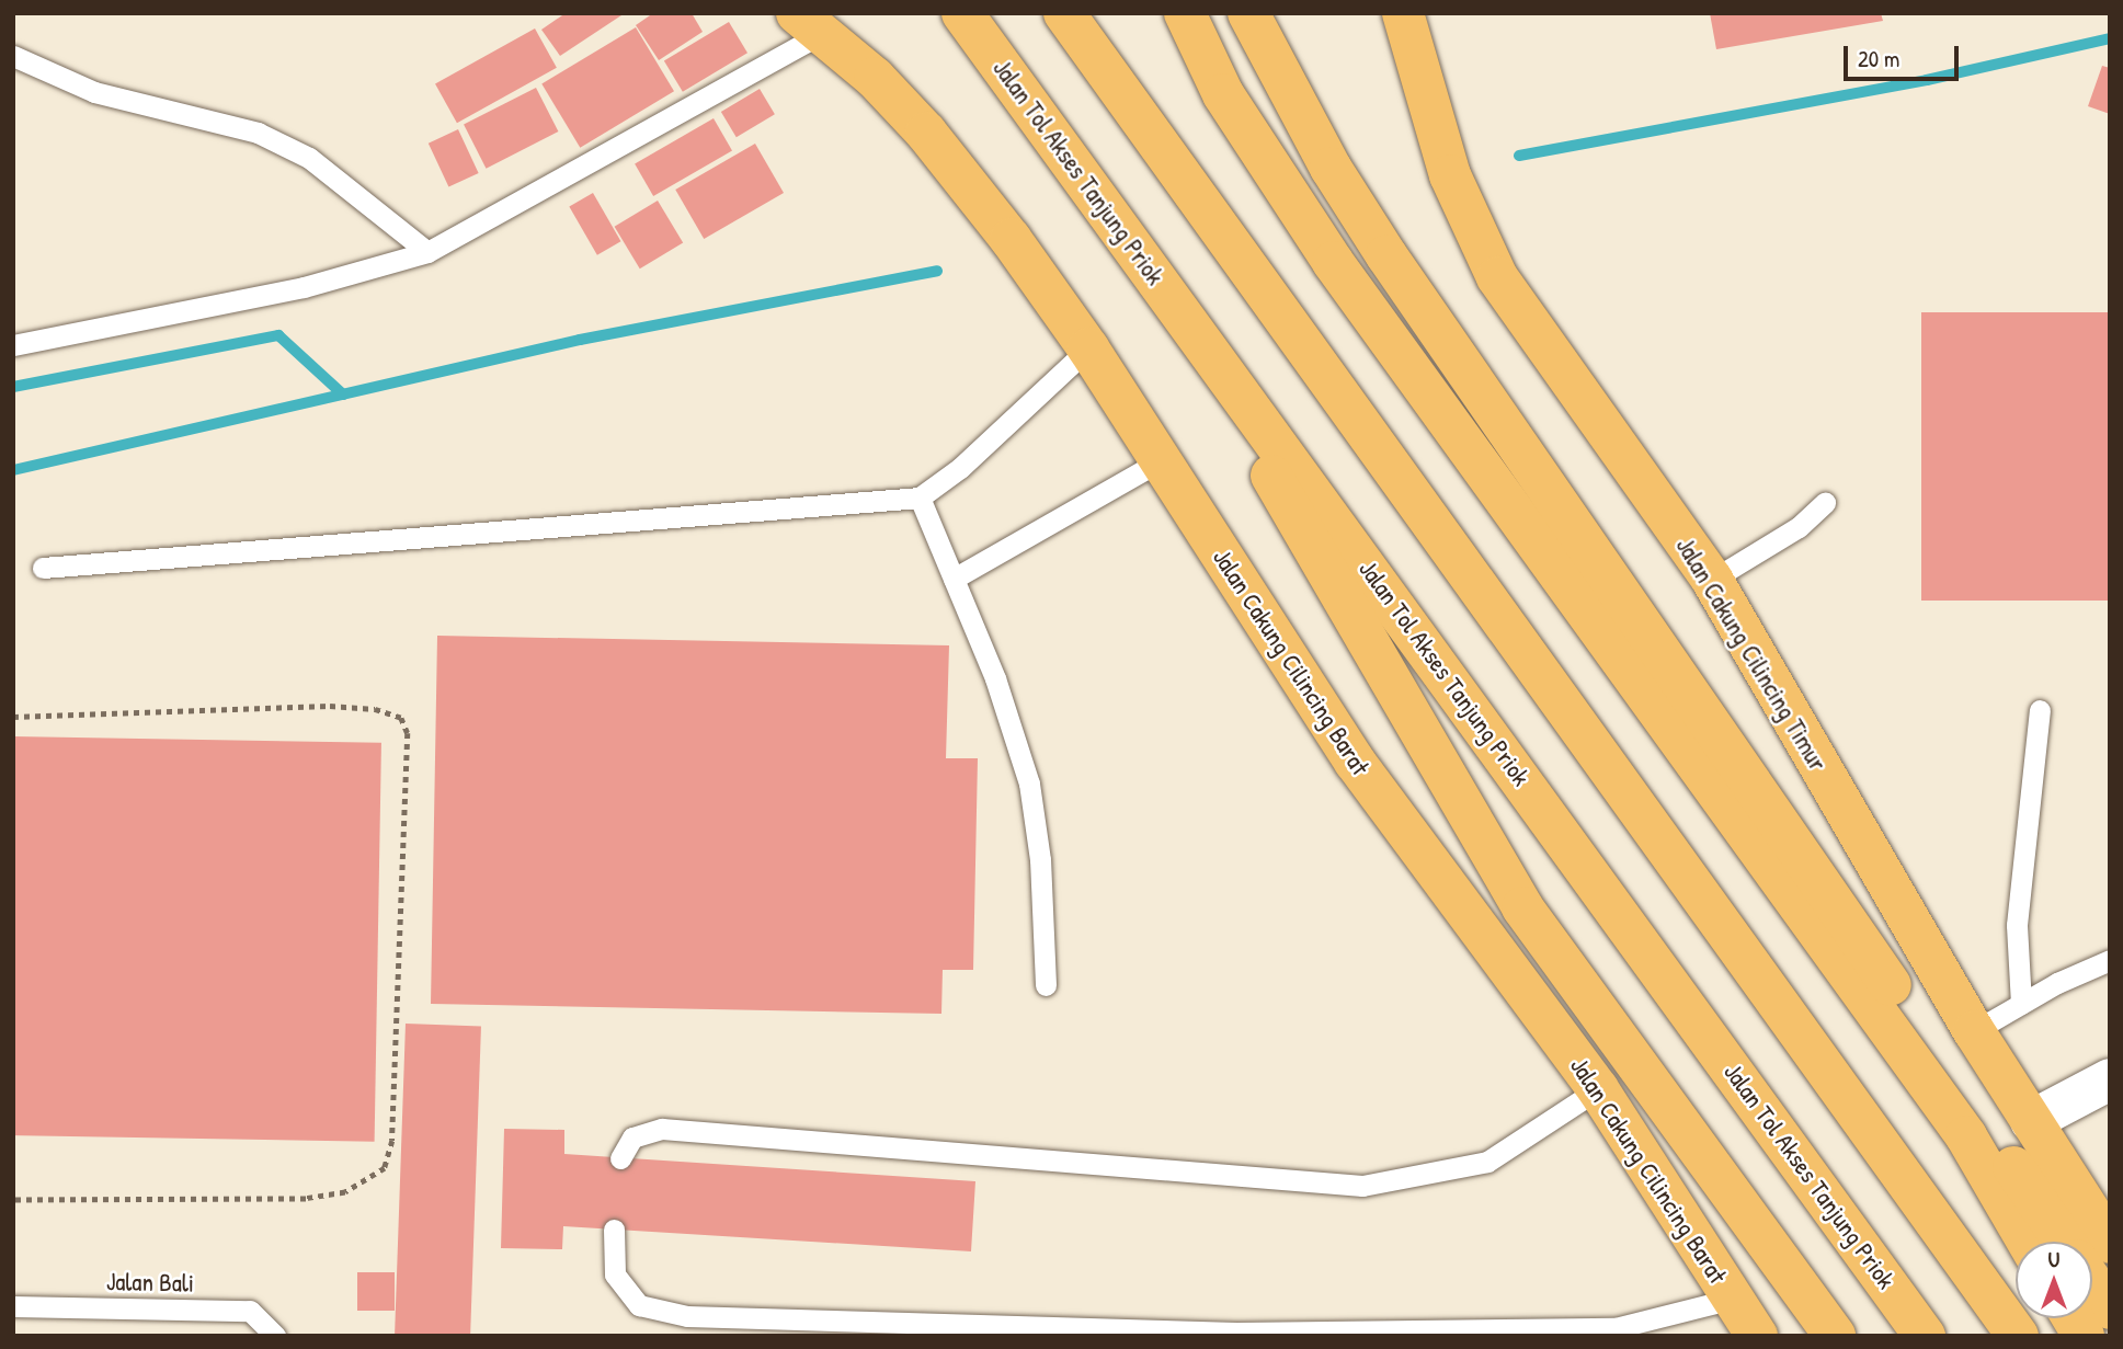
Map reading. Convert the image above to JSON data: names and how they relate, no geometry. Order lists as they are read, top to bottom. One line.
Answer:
{"streets":{"highway":["Jalan Tol Akses Tanjung Priok","Jalan Cakung Cilincing Timur","Jalan Cakung Cilincing Barat"],"lane":["Jalan Bali"]},"scale_bar":"20 m","north":"top"}
